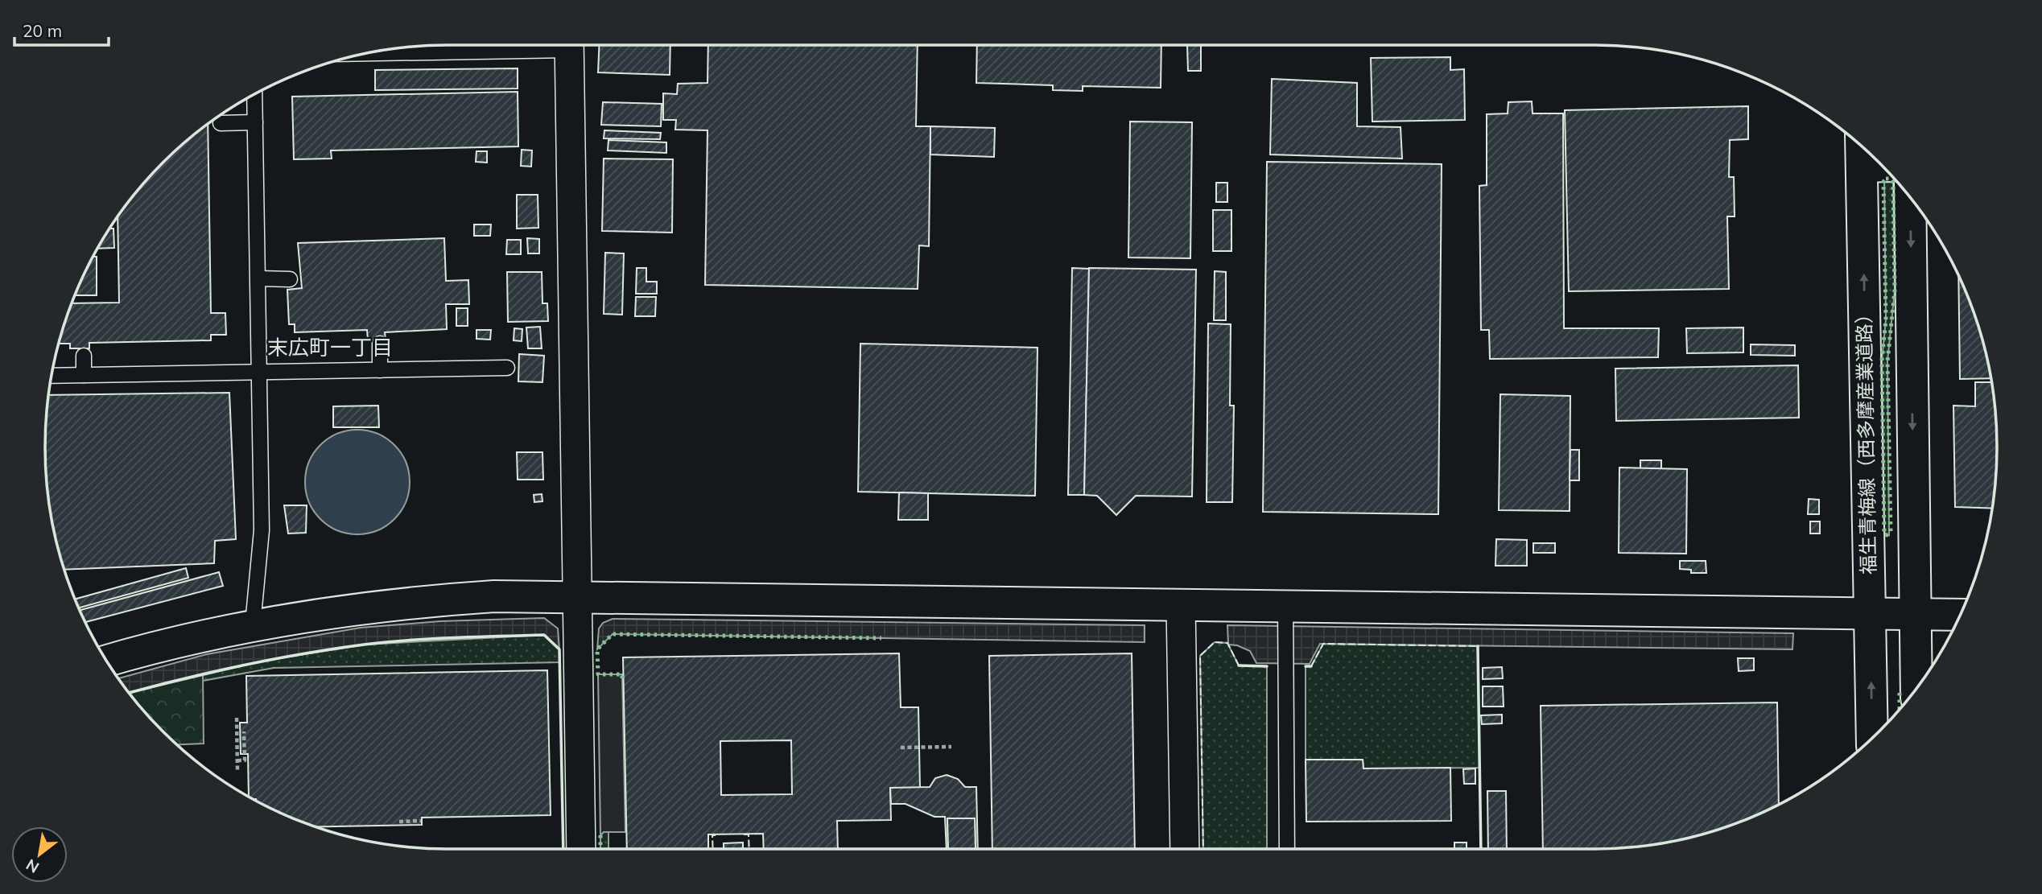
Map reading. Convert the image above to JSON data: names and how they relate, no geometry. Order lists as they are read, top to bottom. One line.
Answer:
{"streets":{"street":["福生青梅線（西多摩産業道路）"]},"districts":["末広町一丁目"],"scale_bar":"20 m","north":"bottom left"}
